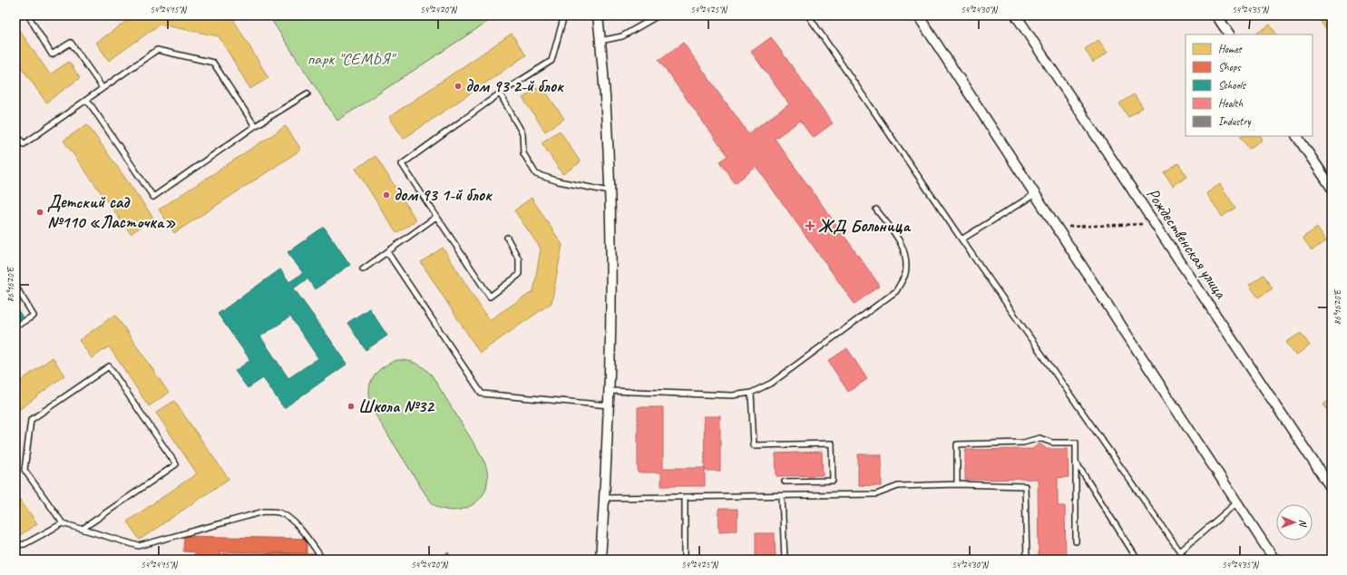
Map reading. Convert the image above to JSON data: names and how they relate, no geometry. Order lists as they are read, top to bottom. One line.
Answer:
{"streets":{"street":["Рождественская улица"]},"parks":["парк \"СЕМЬЯ\""],"places":{"other":["дом 93 2-й блок","дом 93 1-й блок","Детский сад №110 «Ласточка»","Школа №32"],"health":["ЖД Больница"]},"legend":["Homes","Shops","Schools","Health","Industry"],"north":"right","coordinates":["54°24'15\"N","54°24'20\"N","54°24'25\"N","54°24'30\"N","54°24'35\"N","86°16'20\"E"]}
